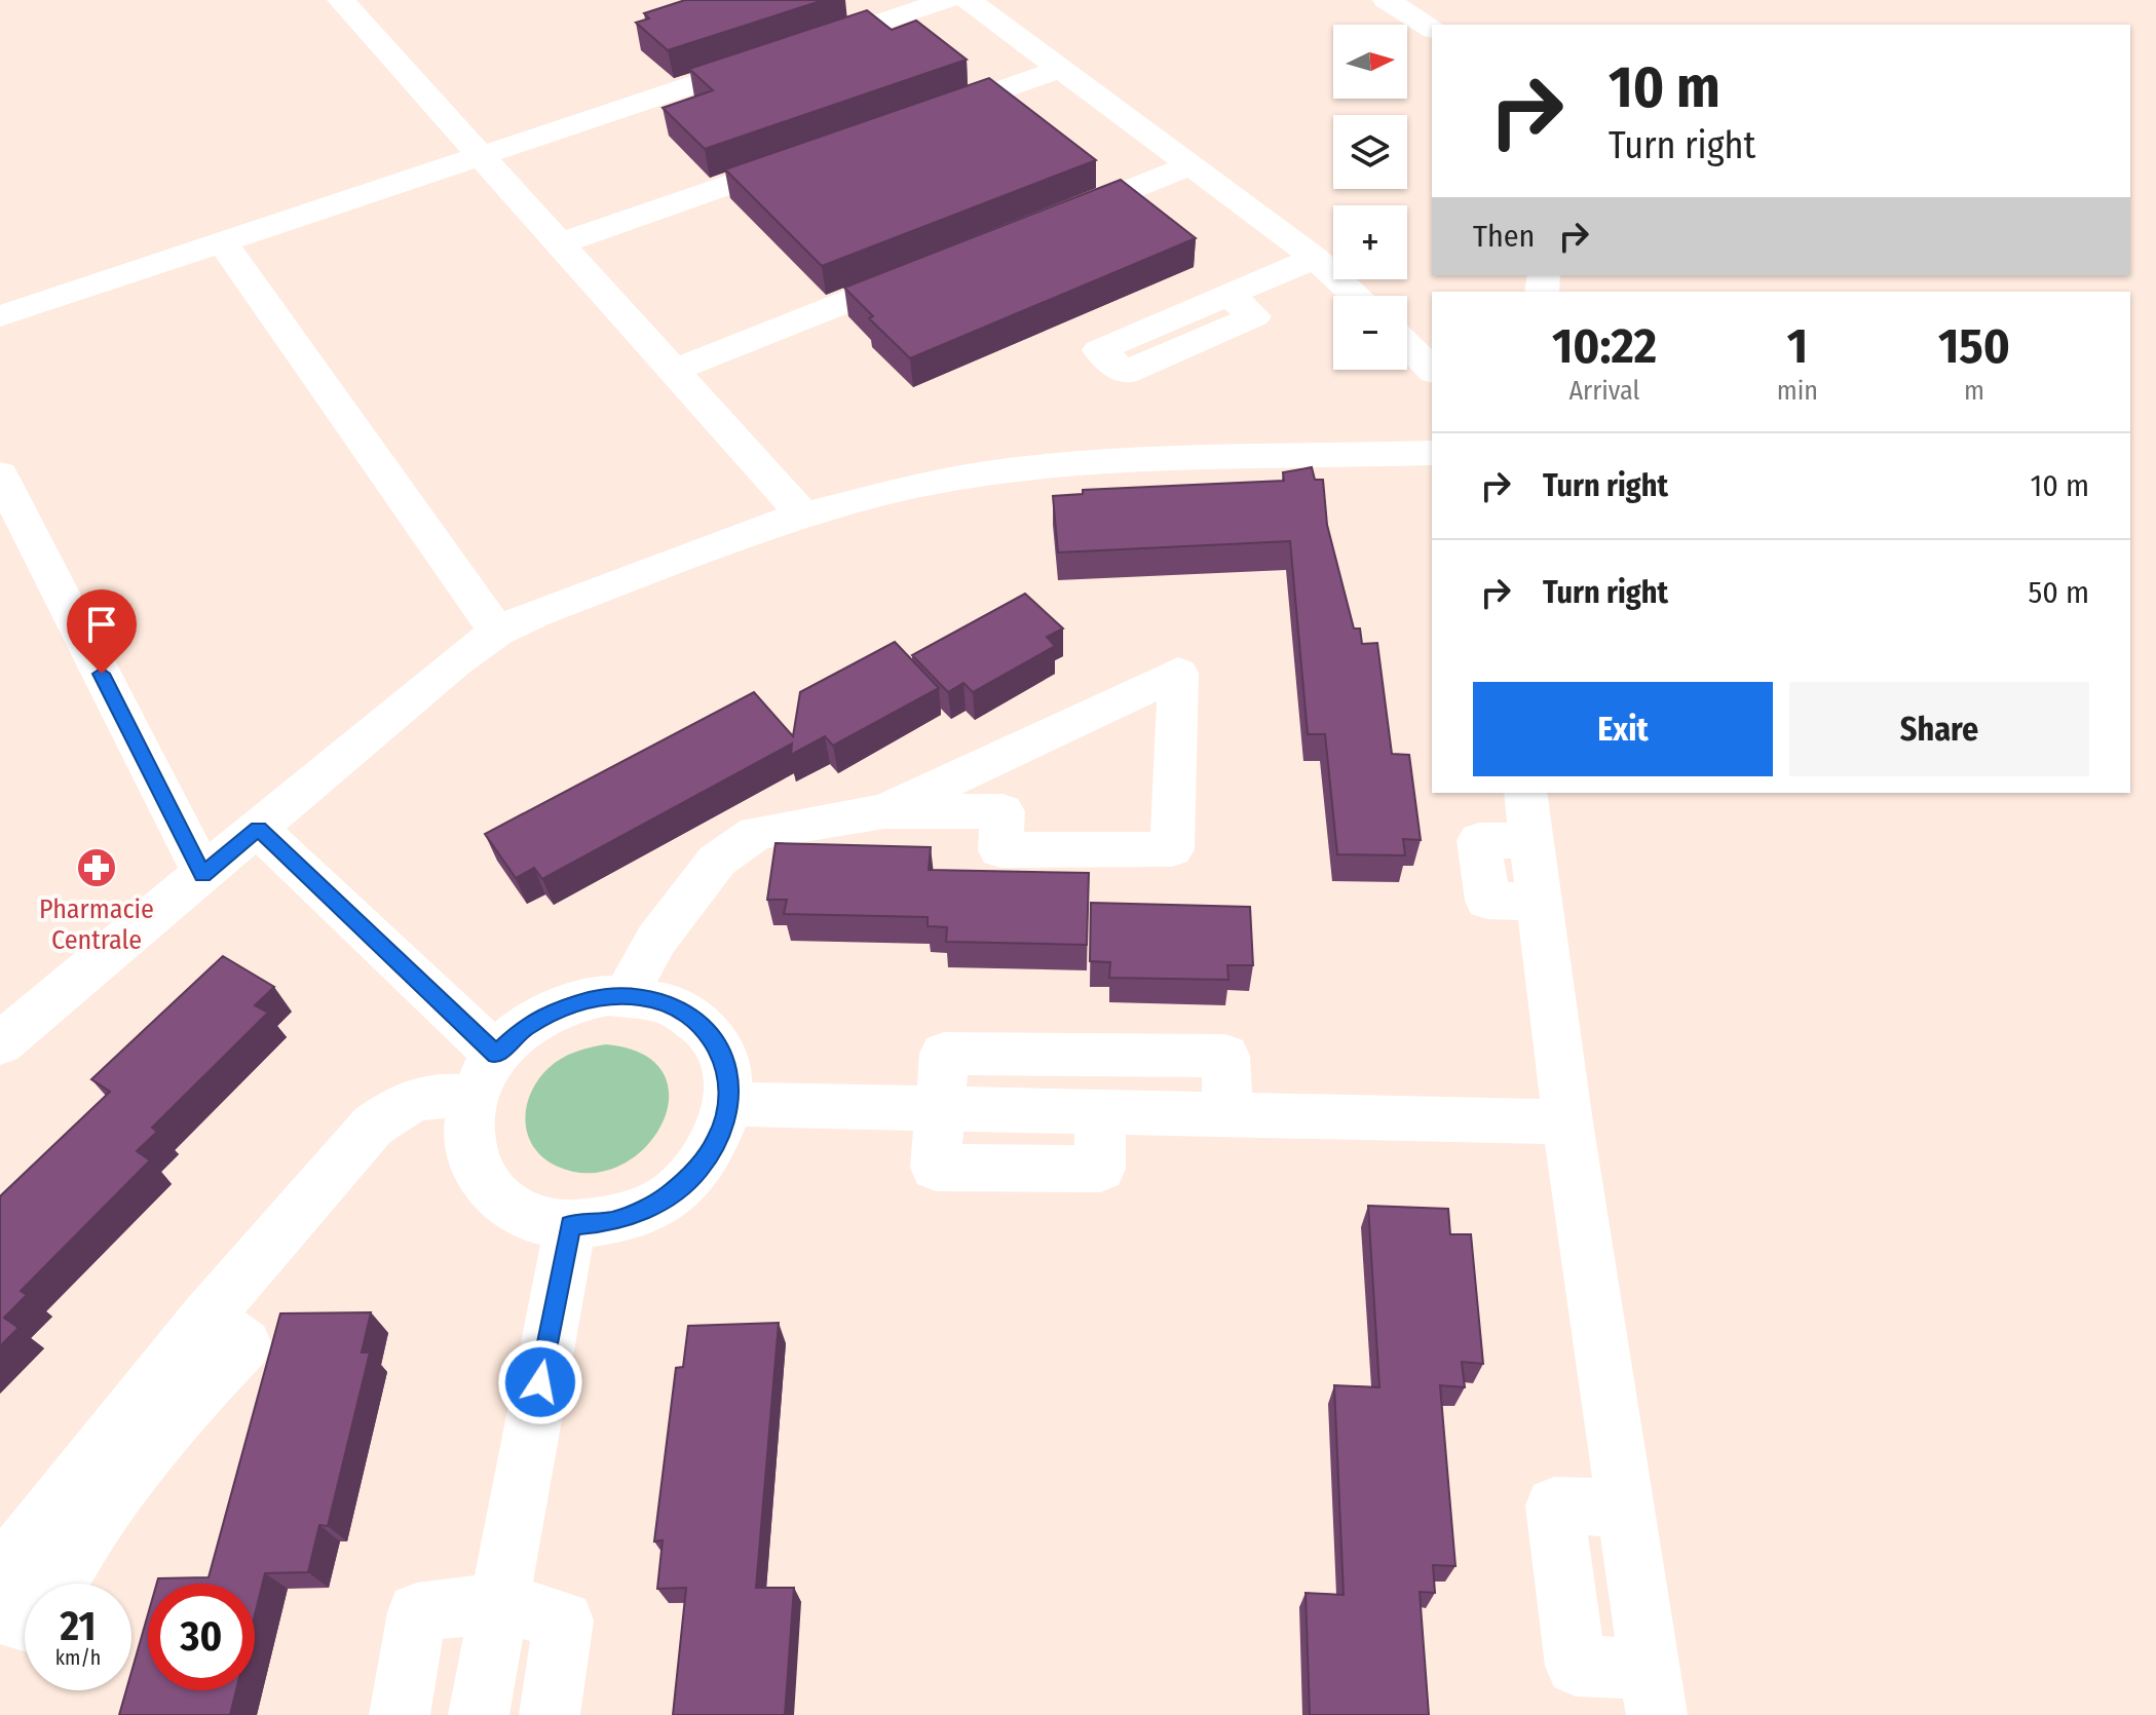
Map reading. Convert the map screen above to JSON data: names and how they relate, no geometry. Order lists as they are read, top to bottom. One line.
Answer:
{"places":{"pharmacy":["Pharmacie Centrale"]},"north":"right","page":{"map_buttons":["+","−"],"turn":["10 m","Turn right"],"then":"Then","eta":["10:22","Arrival","1","min","150","m"],"list":[{"name":"Turn right","value":"10 m"},{"name":"Turn right","value":"50 m"}],"buttons":["Exit","Share"],"speed":"21 km/h","limit":"30"}}
